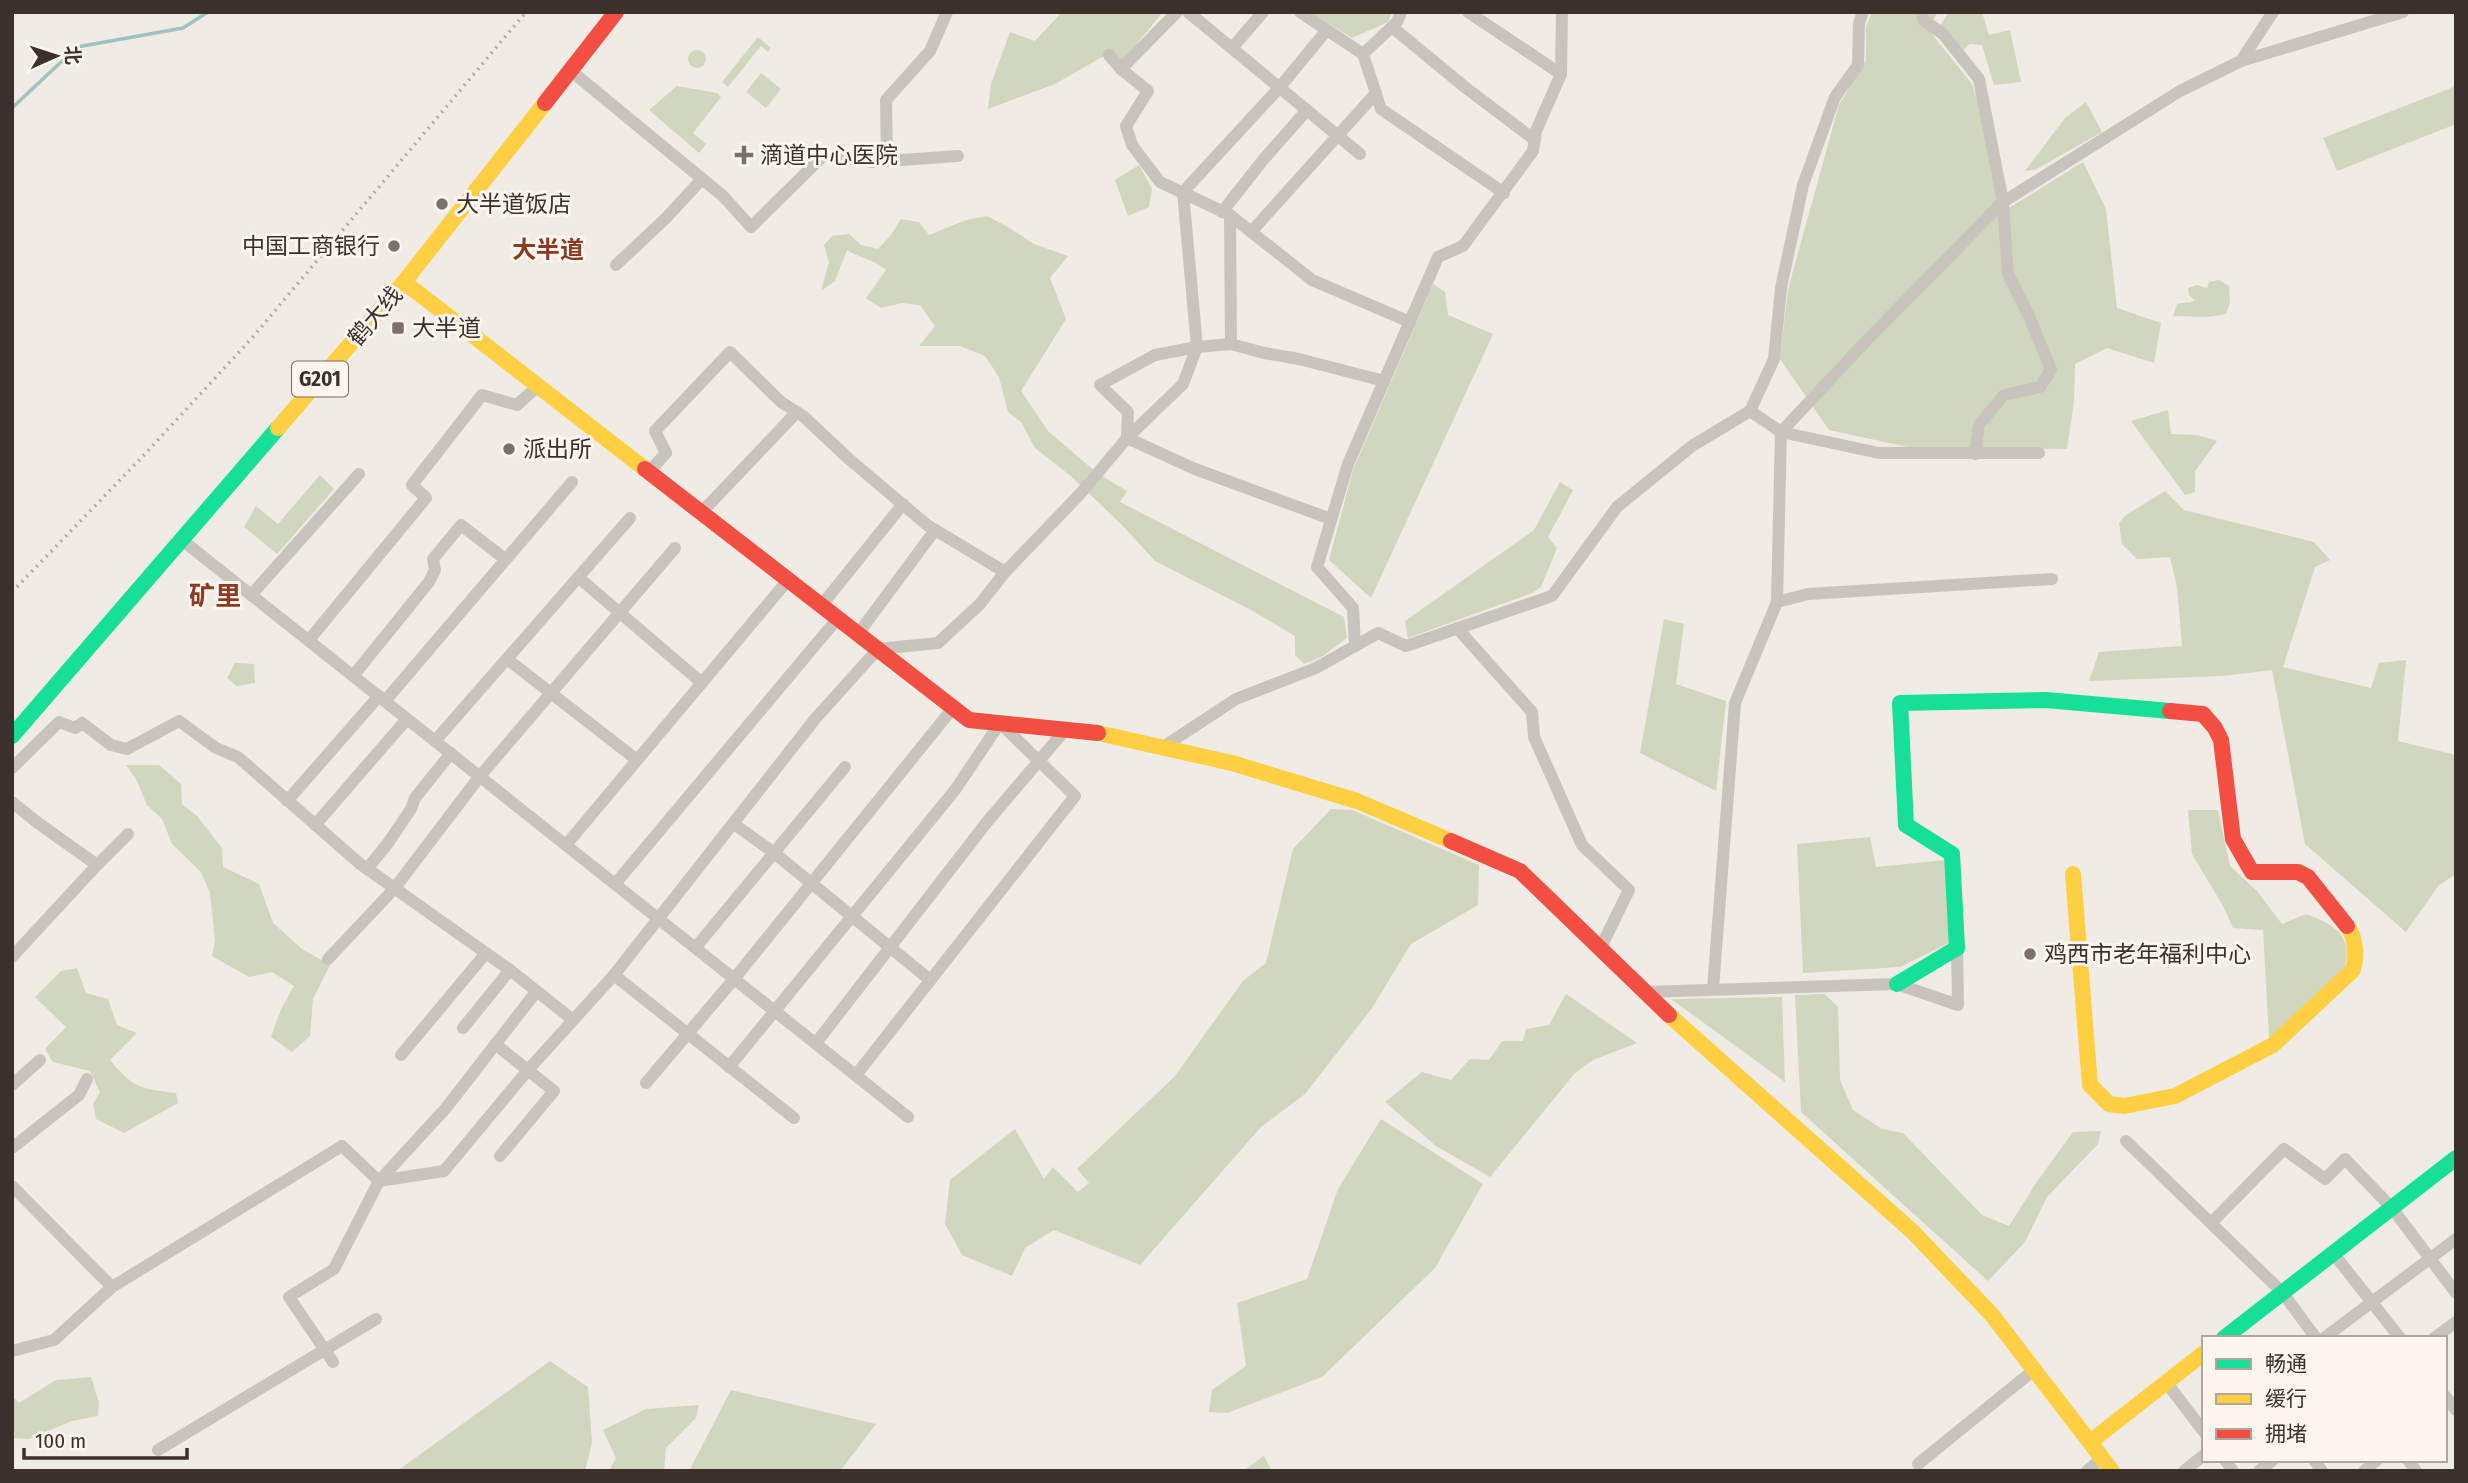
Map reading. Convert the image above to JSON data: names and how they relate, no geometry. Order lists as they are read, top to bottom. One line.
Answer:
{"streets":{"main road":["鹤大线","G201"]},"districts":["大半道","矿里"],"places":{"health":["滴道中心医院"],"other":["大半道饭店","中国工商银行","派出所","鸡西市老年福利中心"],"transit":["大半道"]},"legend":["畅通","缓行","拥堵"],"scale_bar":"100 m","north":"right"}
